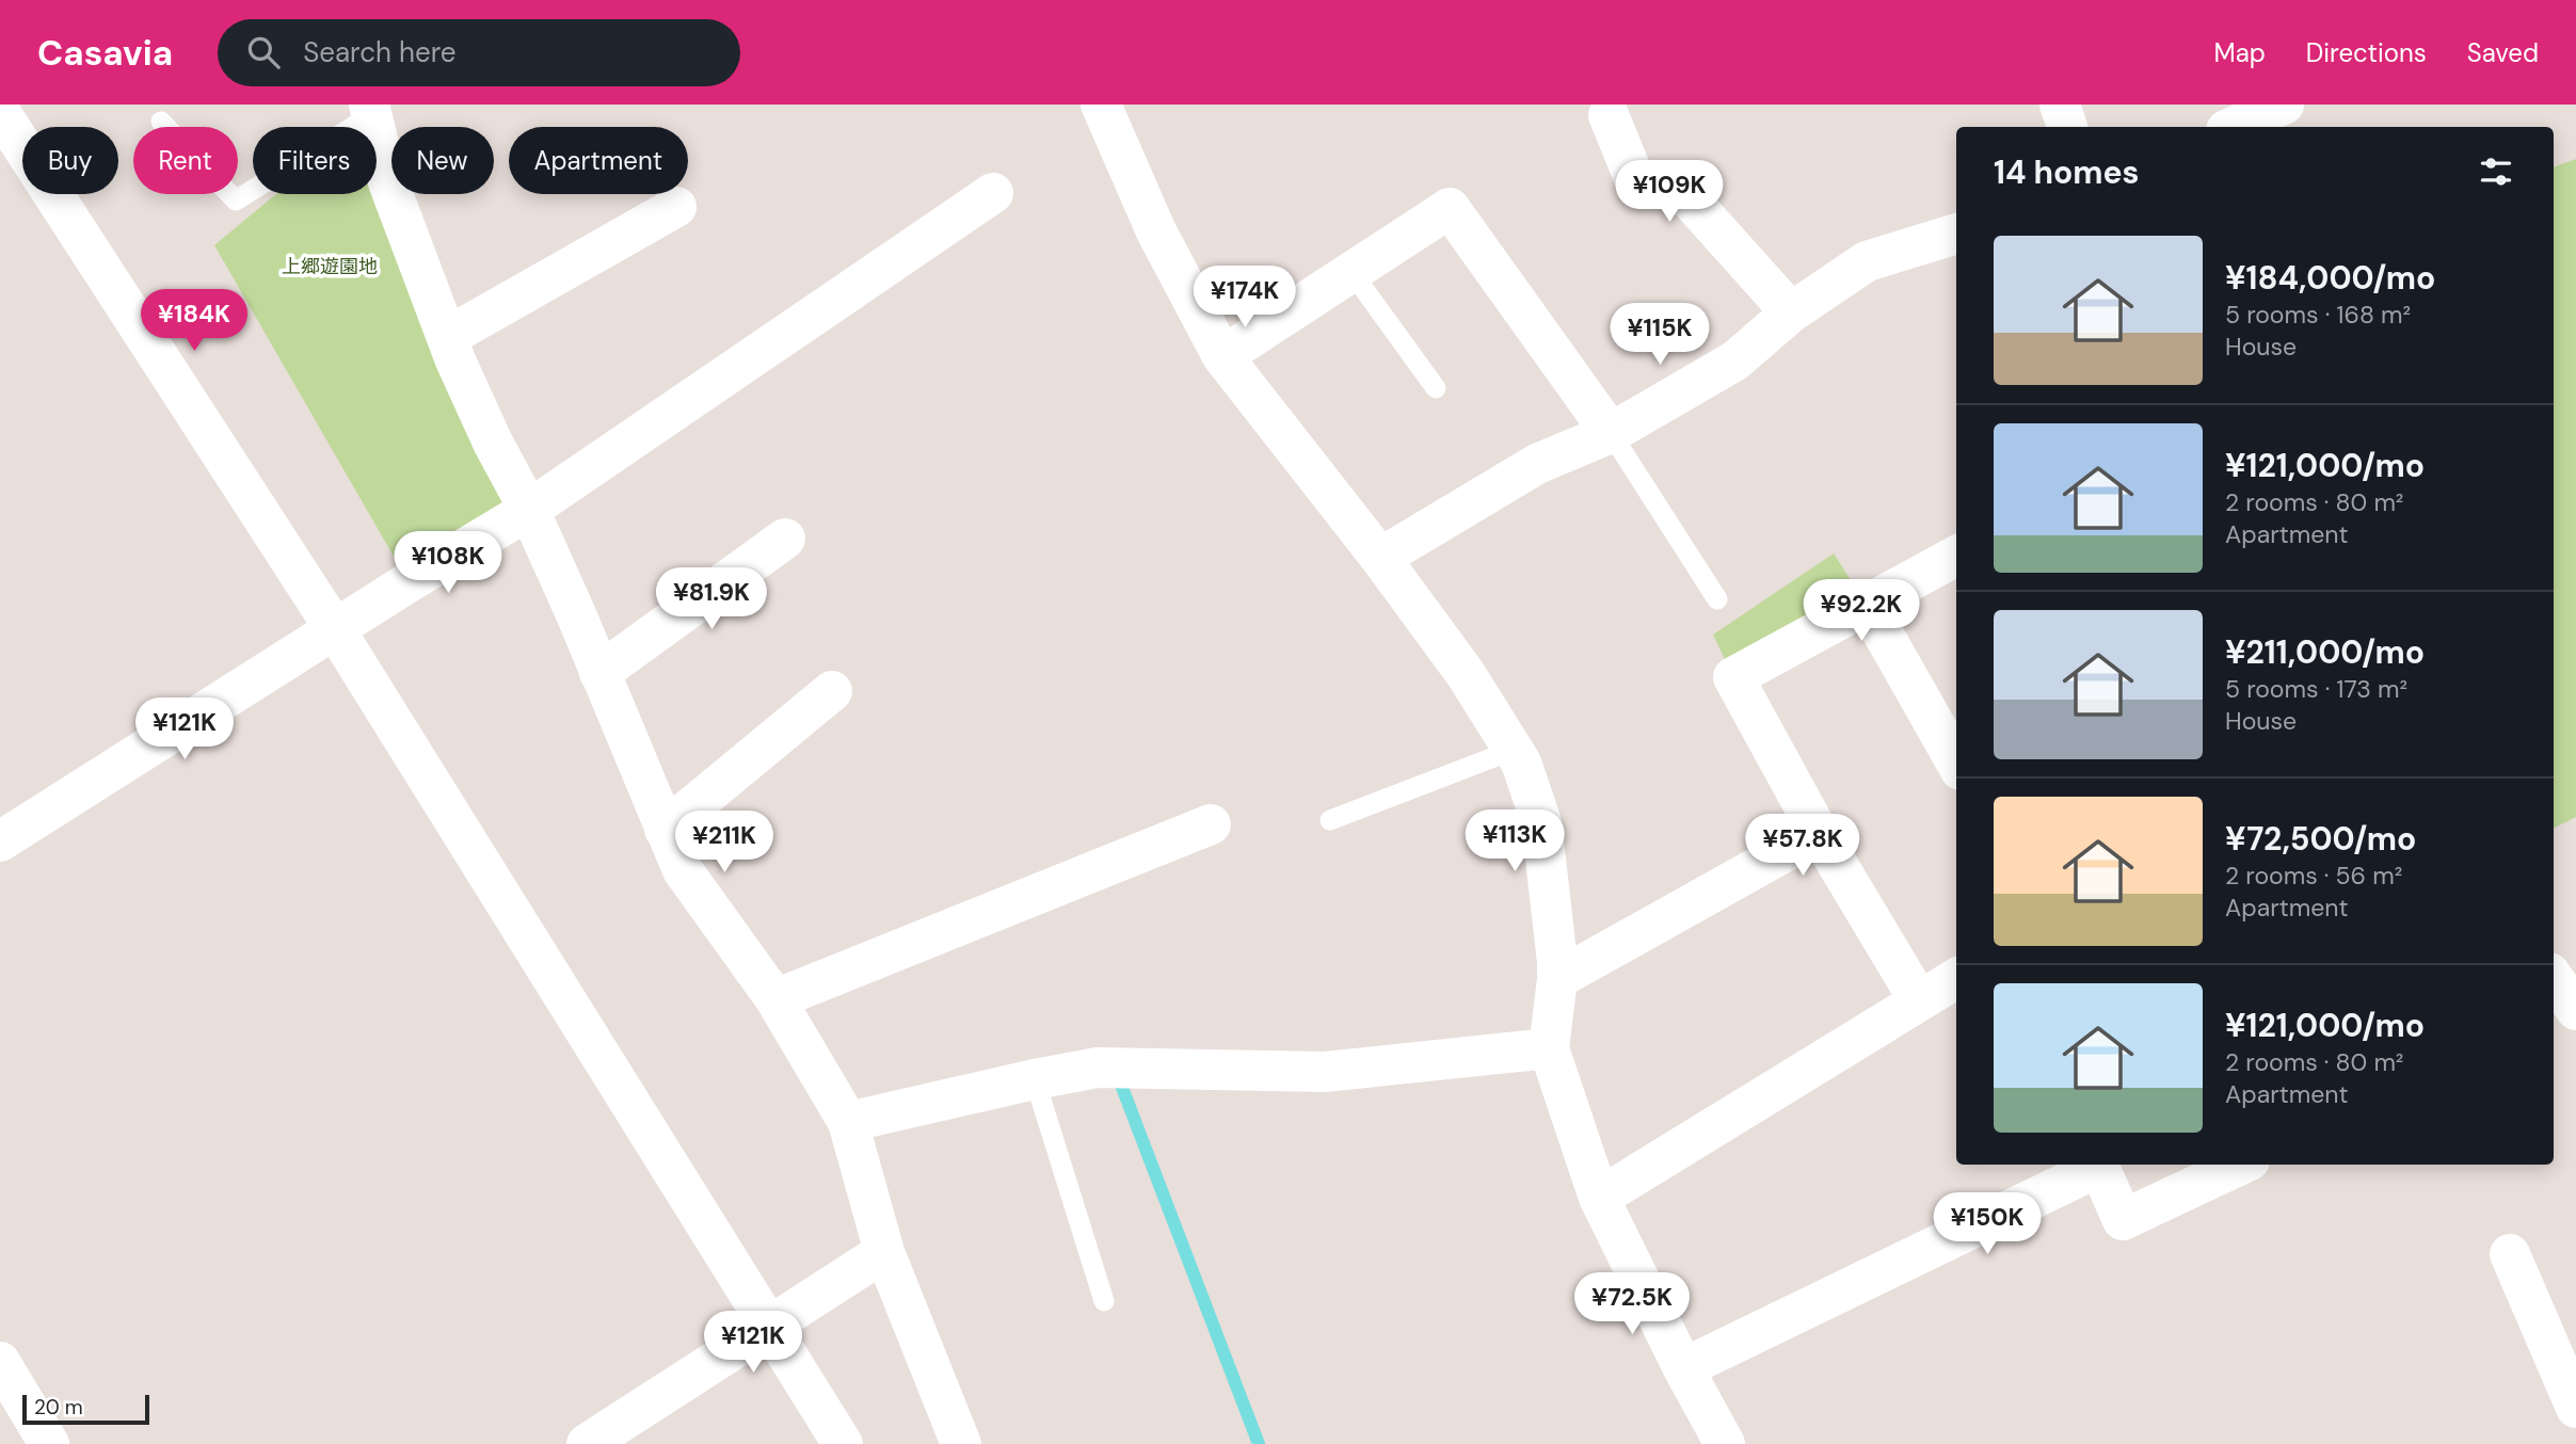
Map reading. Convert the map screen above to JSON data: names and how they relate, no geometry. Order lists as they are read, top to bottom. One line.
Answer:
{"parks":["上郷遊園地"],"scale_bar":"20 m","page":{"header":"Casavia","search":"Search here","nav":["Map","Directions","Saved"],"chip":["Buy","Rent","Filters","New","Apartment"],"heading":"14 homes","price":["¥109K","¥174K","¥184K","¥115K","¥108K","¥81.9K","¥92.2K","¥121K","¥113K","¥211K","¥57.8K","¥150K","¥72.5K","¥121K"],"list":[{"name":"¥184,000/mo","note":"5 rooms · 168 m² · House"},{"name":"¥121,000/mo","note":"2 rooms · 80 m² · Apartment"},{"name":"¥211,000/mo","note":"5 rooms · 173 m² · House"},{"name":"¥72,500/mo","note":"2 rooms · 56 m² · Apartment"},{"name":"¥121,000/mo","note":"2 rooms · 80 m² · Apartment"}],"scale":"20 m"}}
